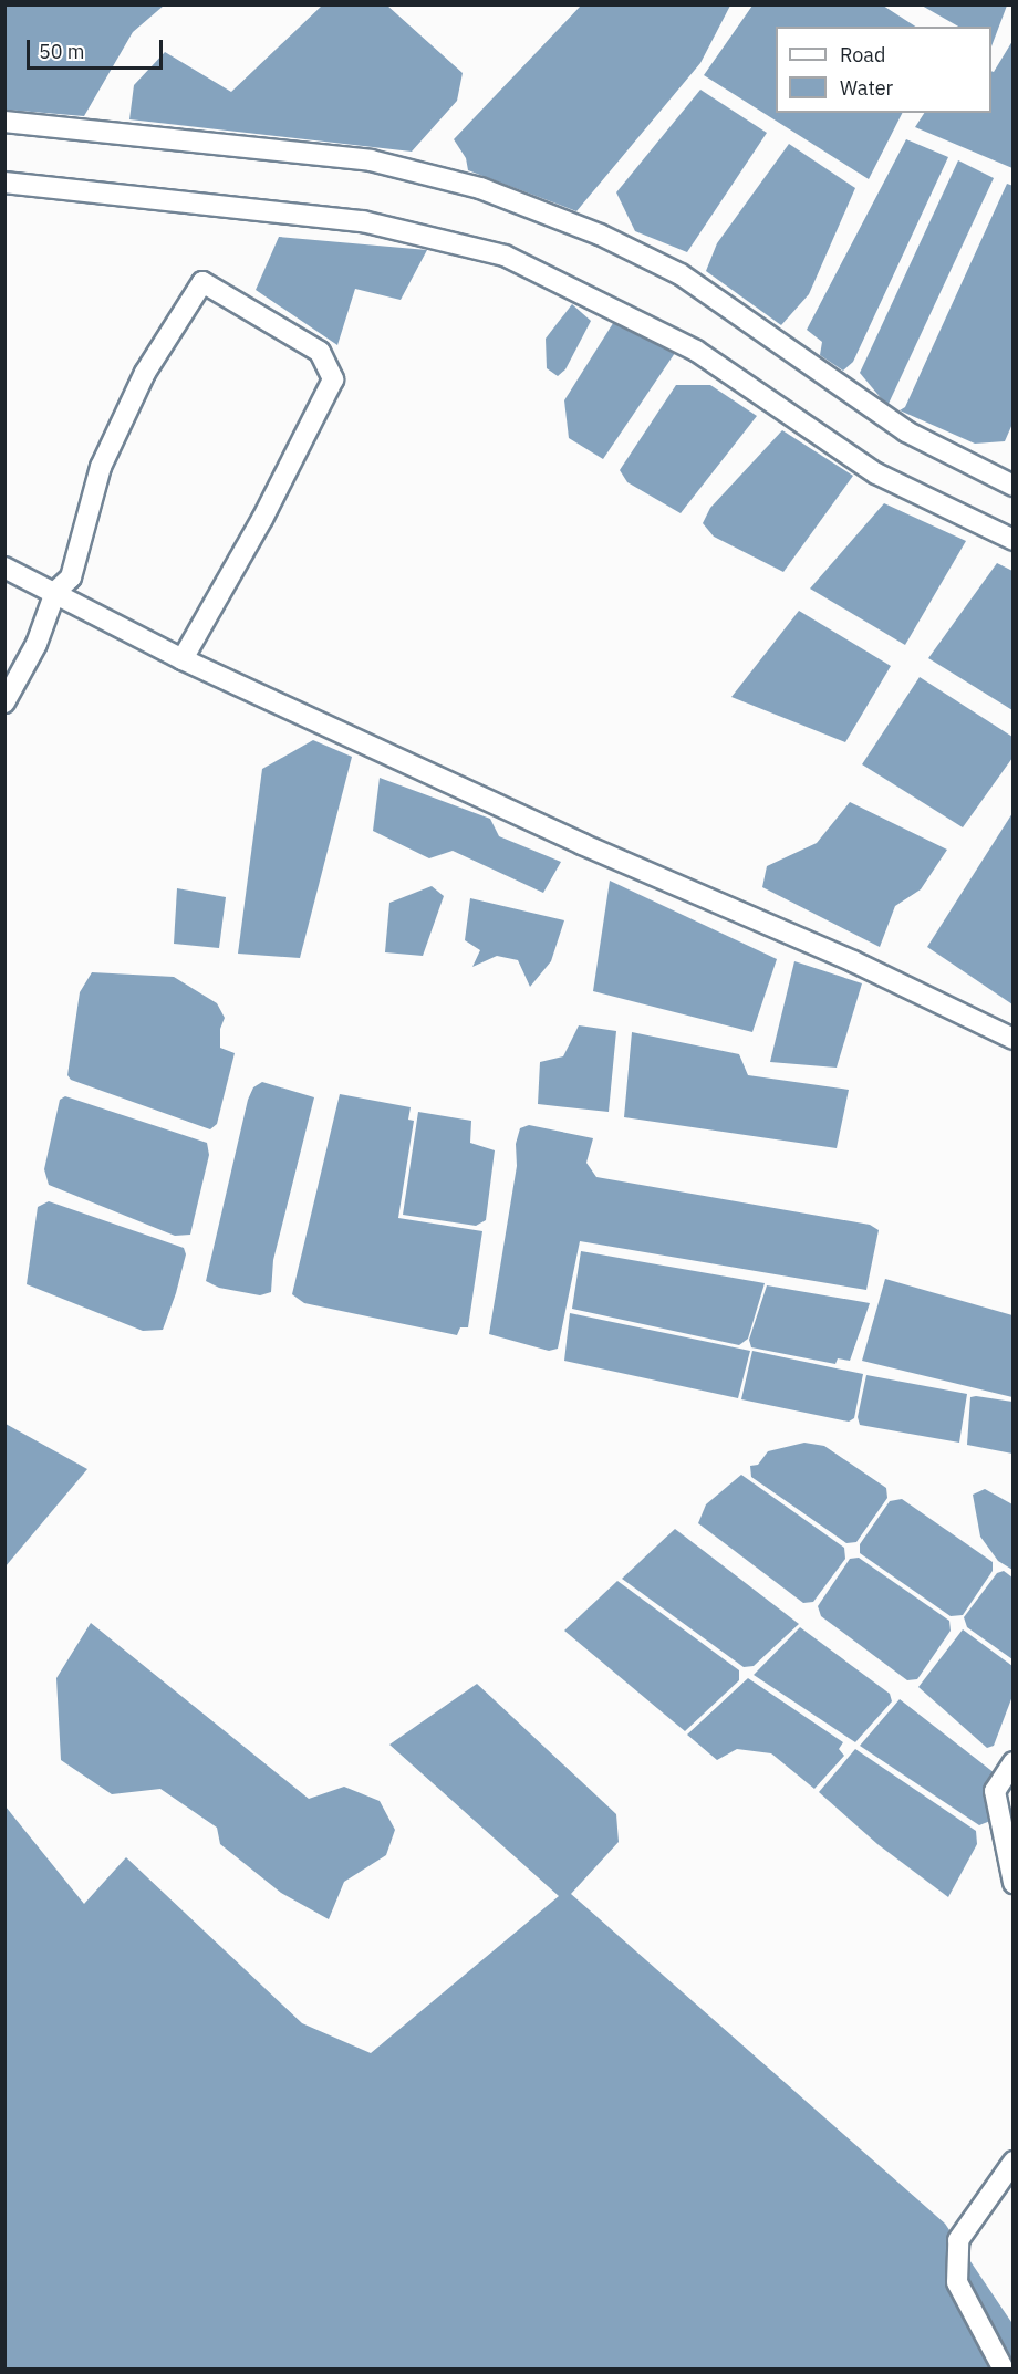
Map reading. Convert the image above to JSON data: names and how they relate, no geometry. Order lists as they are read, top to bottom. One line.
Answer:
{"legend":["Road","Water"],"scale_bar":"50 m"}
